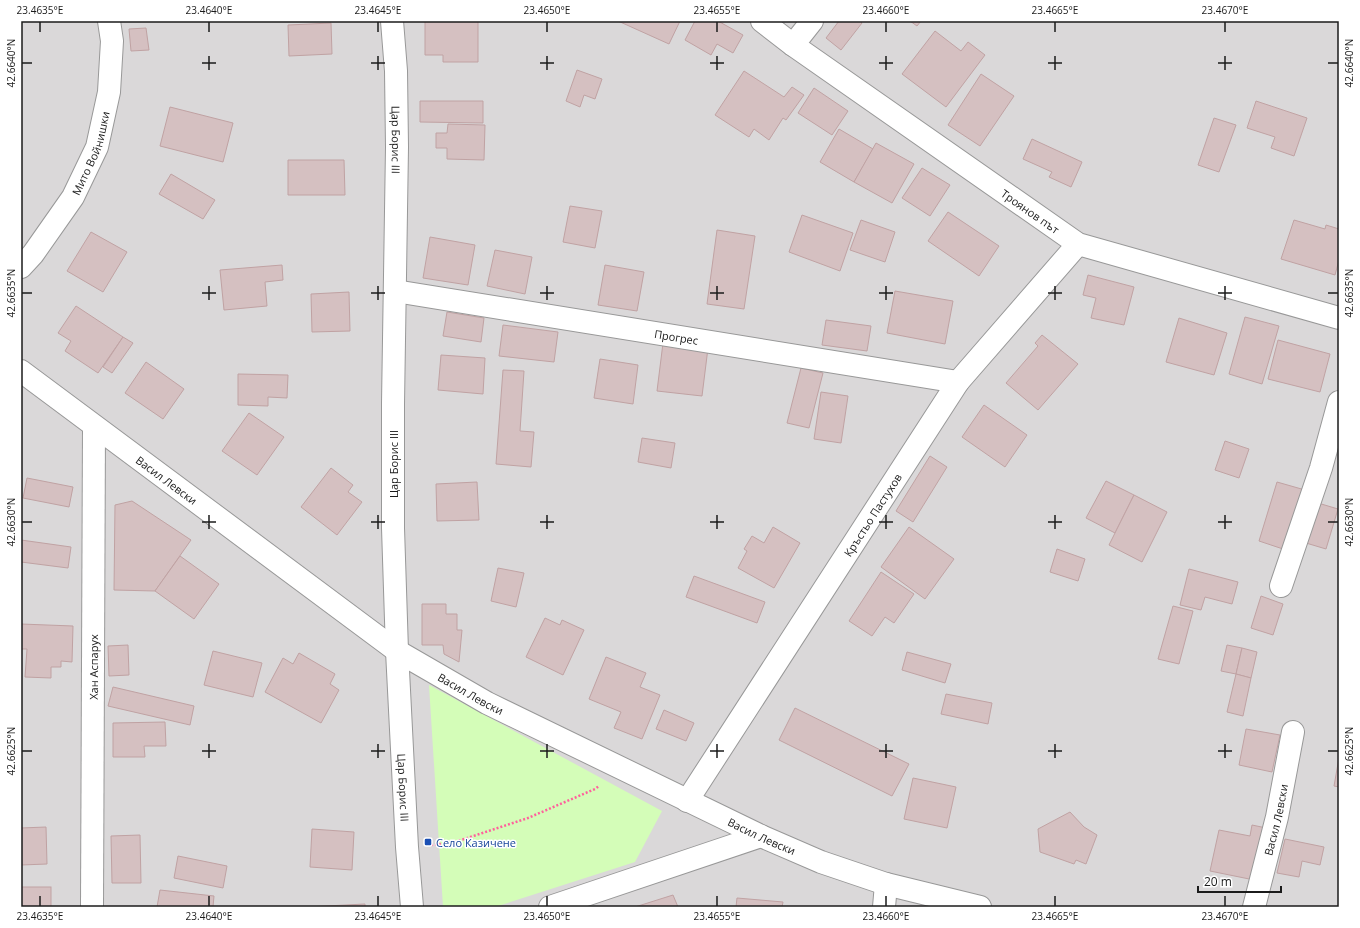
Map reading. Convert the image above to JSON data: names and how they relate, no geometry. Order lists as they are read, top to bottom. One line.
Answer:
{"streets":{"street":["Цар Борис III","Мито Войнишки","Троянов път","Прогрес","Васил Левски","Кръстьо Пастухов","Хан Аспарух"]},"crossings":[["Цар Борис III","Прогрес"],["Цар Борис III","Васил Левски"],["Троянов път","Кръстьо Пастухов"],["Прогрес","Кръстьо Пастухов"],["Васил Левски","Кръстьо Пастухов"],["Васил Левски","Хан Аспарух"]],"places":{"transit":["Село Казичене"]},"scale_bar":"20 m","coordinates":["23.4635°E","23.4640°E","23.4645°E","23.4650°E","23.4655°E","23.4660°E","23.4665°E","23.4670°E","42.6640°N","42.6635°N","42.6630°N","42.6625°N"]}
